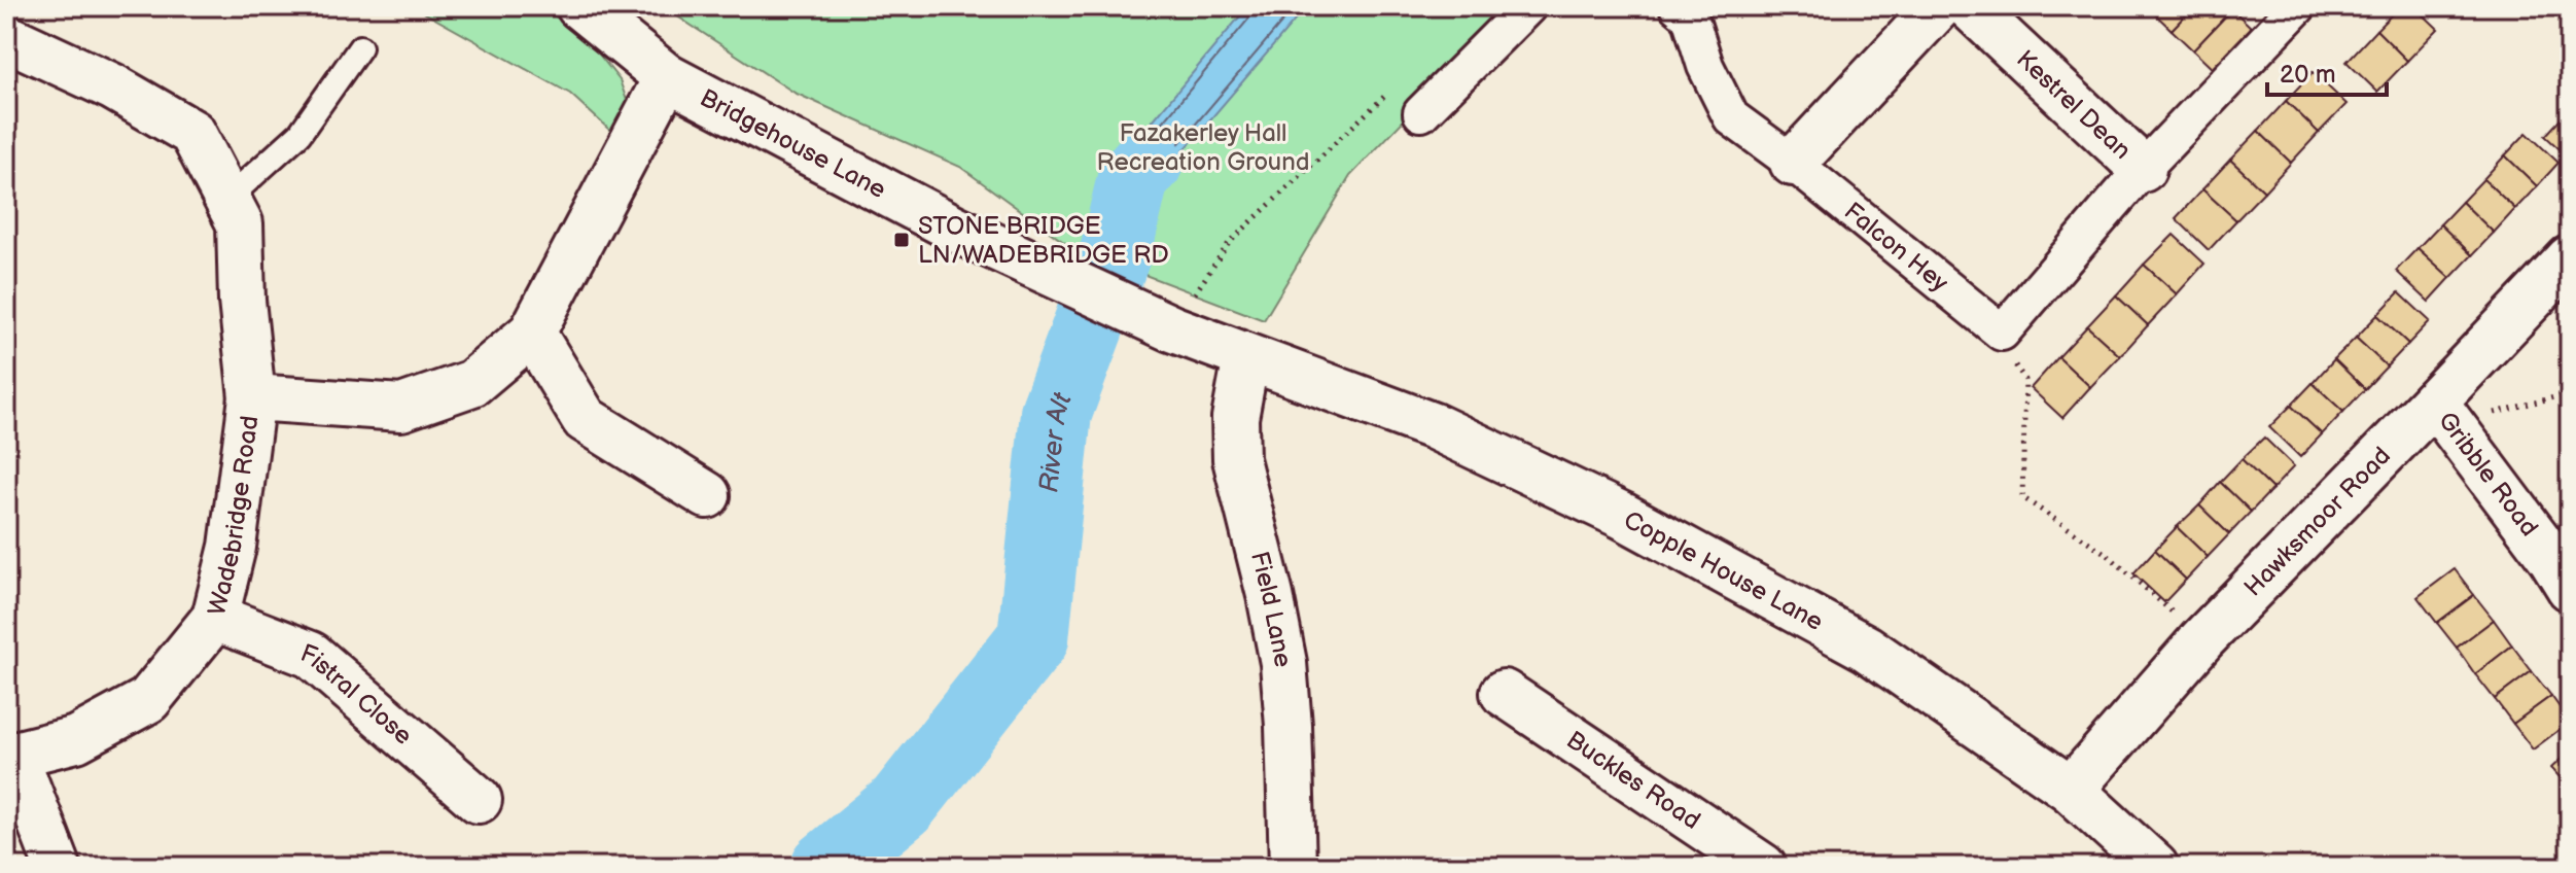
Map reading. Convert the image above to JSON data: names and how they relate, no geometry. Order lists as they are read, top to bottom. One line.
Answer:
{"streets":{"street":["Kestrel Dean","Bridgehouse Lane","Falcon Hey","Gribble Road","Wadebridge Road","Hawksmoor Road","Copple House Lane","Field Lane","Fistral Close","Buckles Road"]},"crossings":[["Kestrel Dean","Falcon Hey"],["Bridgehouse Lane","Wadebridge Road"],["Bridgehouse Lane","Copple House Lane"],["Bridgehouse Lane","Field Lane"],["Gribble Road","Hawksmoor Road"],["Wadebridge Road","Fistral Close"],["Hawksmoor Road","Copple House Lane"],["Copple House Lane","Field Lane"]],"water":["River Alt"],"parks":["Fazakerley Hall Recreation Ground"],"places":{"transit":["STONE BRIDGE LN/WADEBRIDGE RD"]},"scale_bar":"20 m"}
